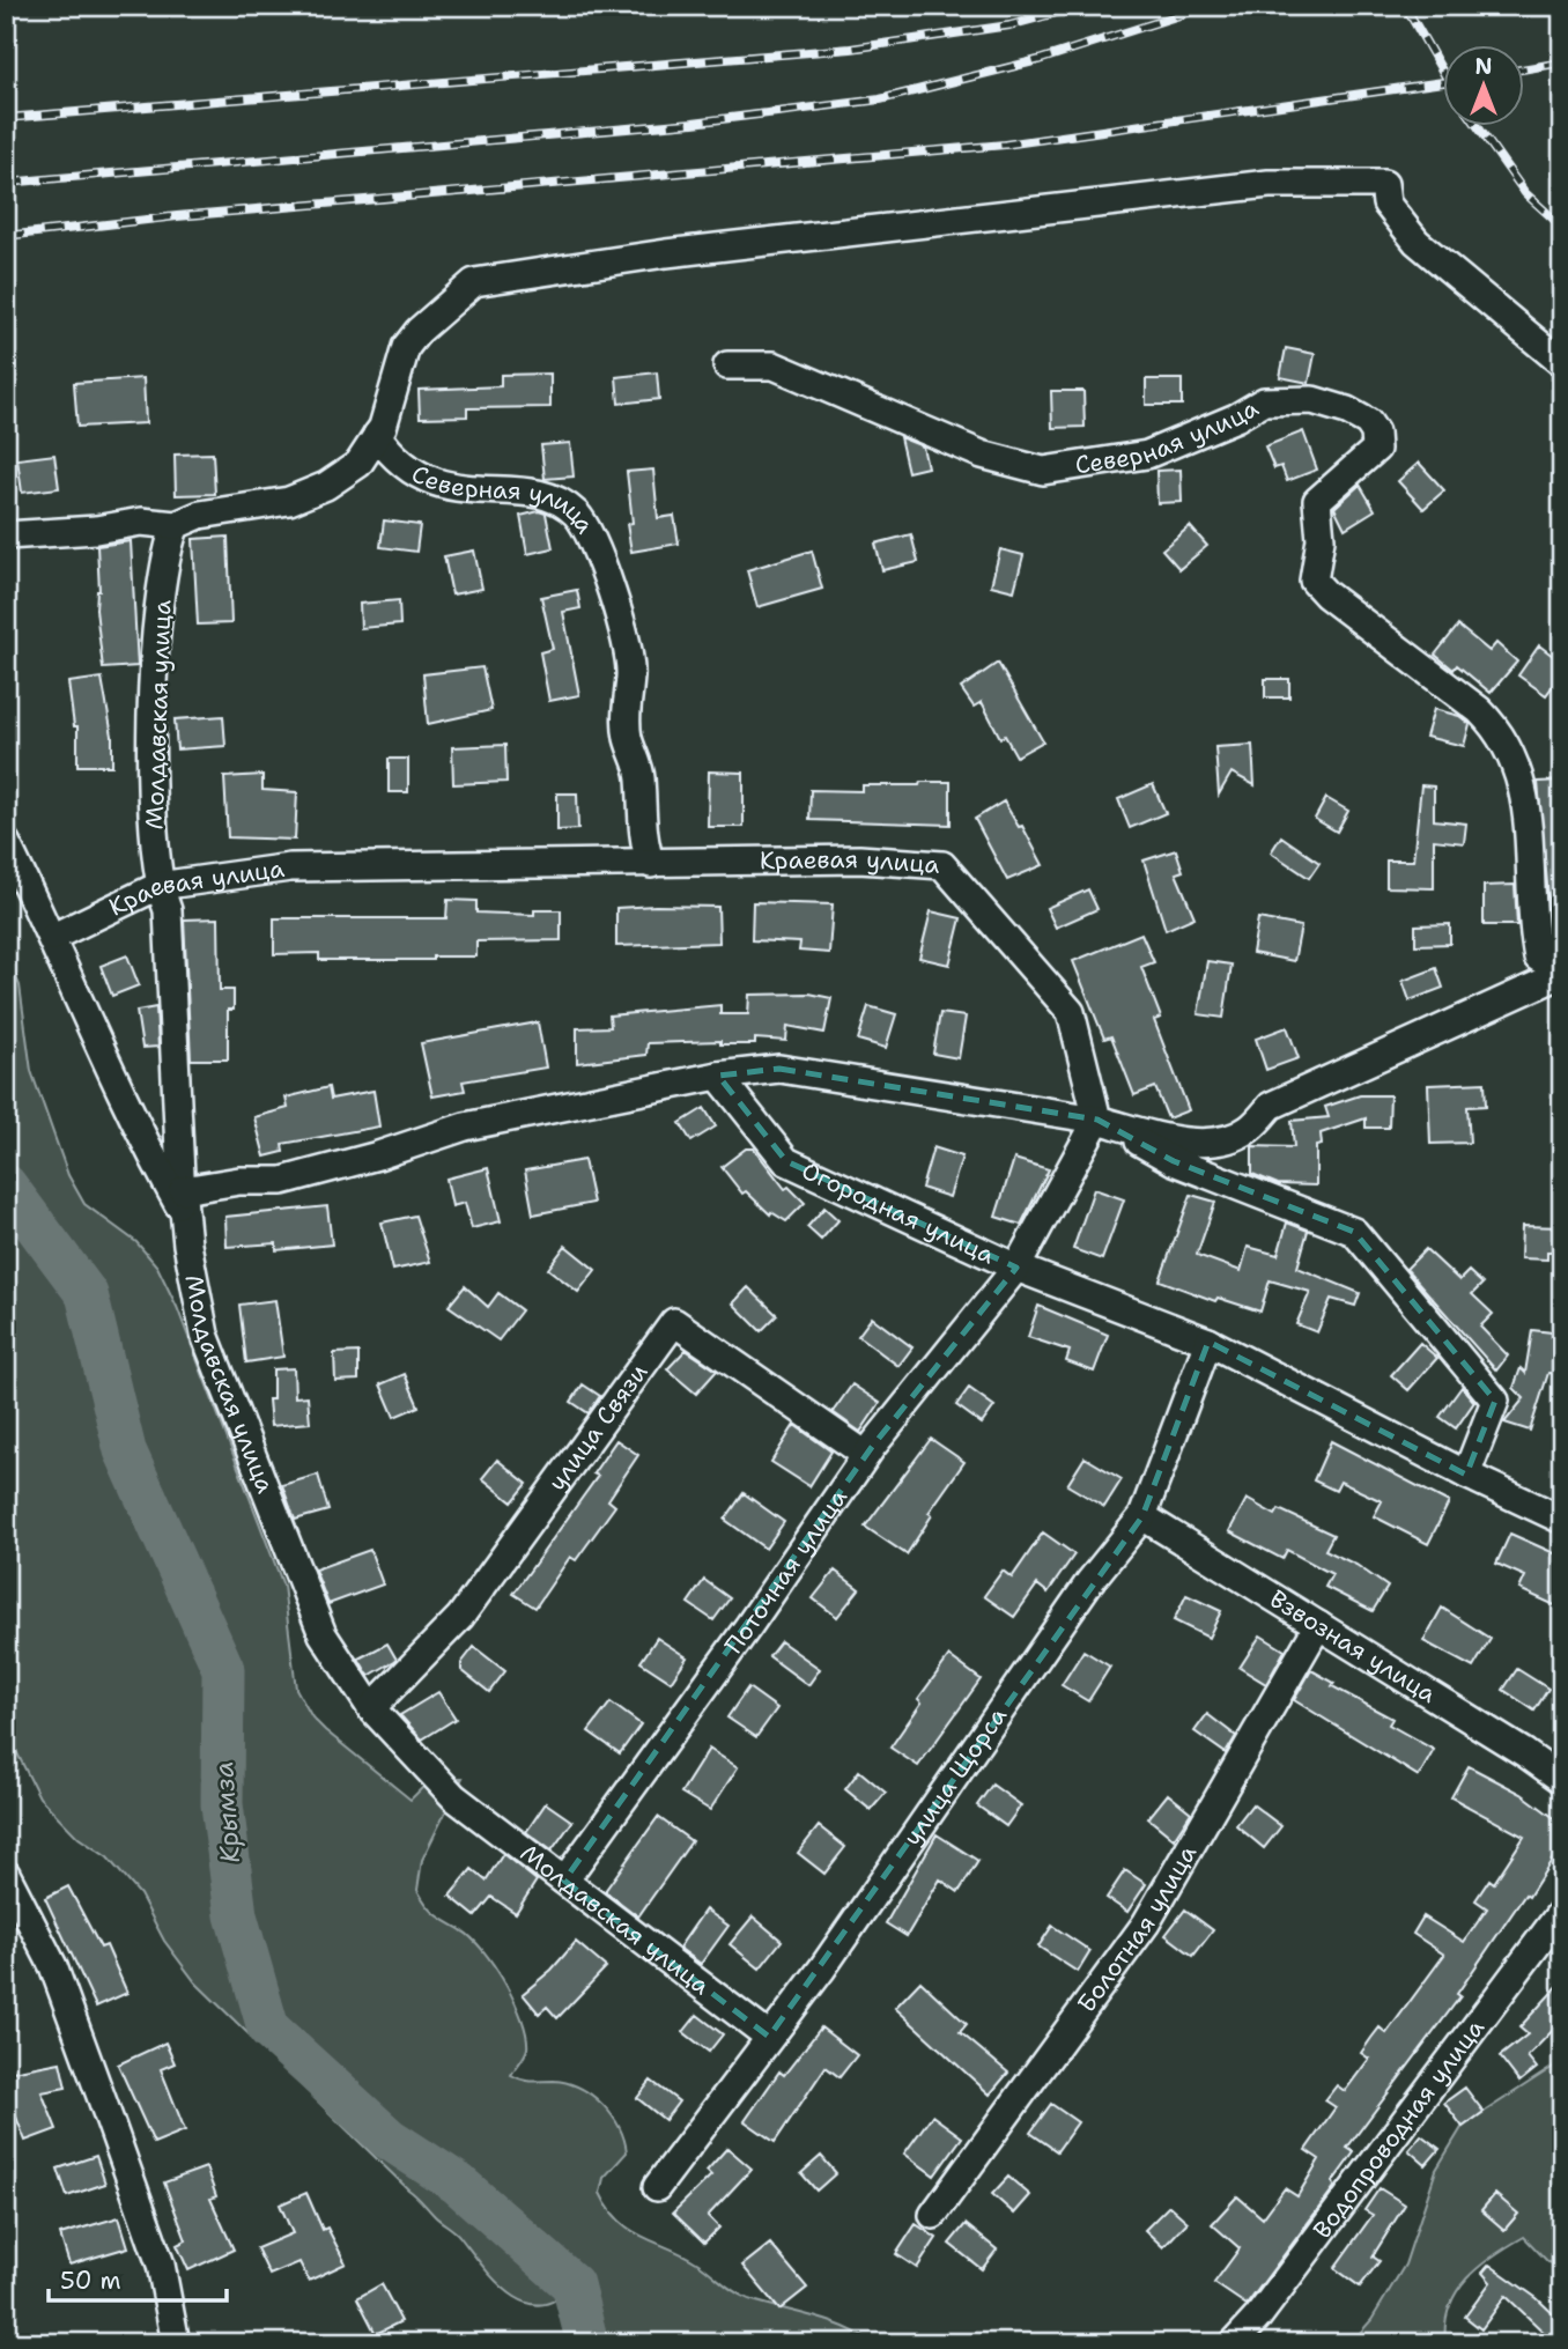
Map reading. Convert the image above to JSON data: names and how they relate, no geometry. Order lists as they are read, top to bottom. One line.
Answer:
{"streets":{"street":["Северная улица","Молдавская улица","Краевая улица","Огородная улица","улица Связи","Поточная улица","Взвозная улица","улица Щорса","Болотная улица","Водопроводная улица"]},"crossings":[["Северная улица","Краевая улица"],["Молдавская улица","Краевая улица"],["Молдавская улица","улица Связи"],["Молдавская улица","Поточная улица"],["Молдавская улица","улица Щорса"],["Краевая улица","Поточная улица"],["Огородная улица","Поточная улица"],["Огородная улица","улица Щорса"],["улица Связи","Поточная улица"],["Взвозная улица","улица Щорса"],["Взвозная улица","Болотная улица"]],"water":["Крымза"],"scale_bar":"50 m","north":"top"}
